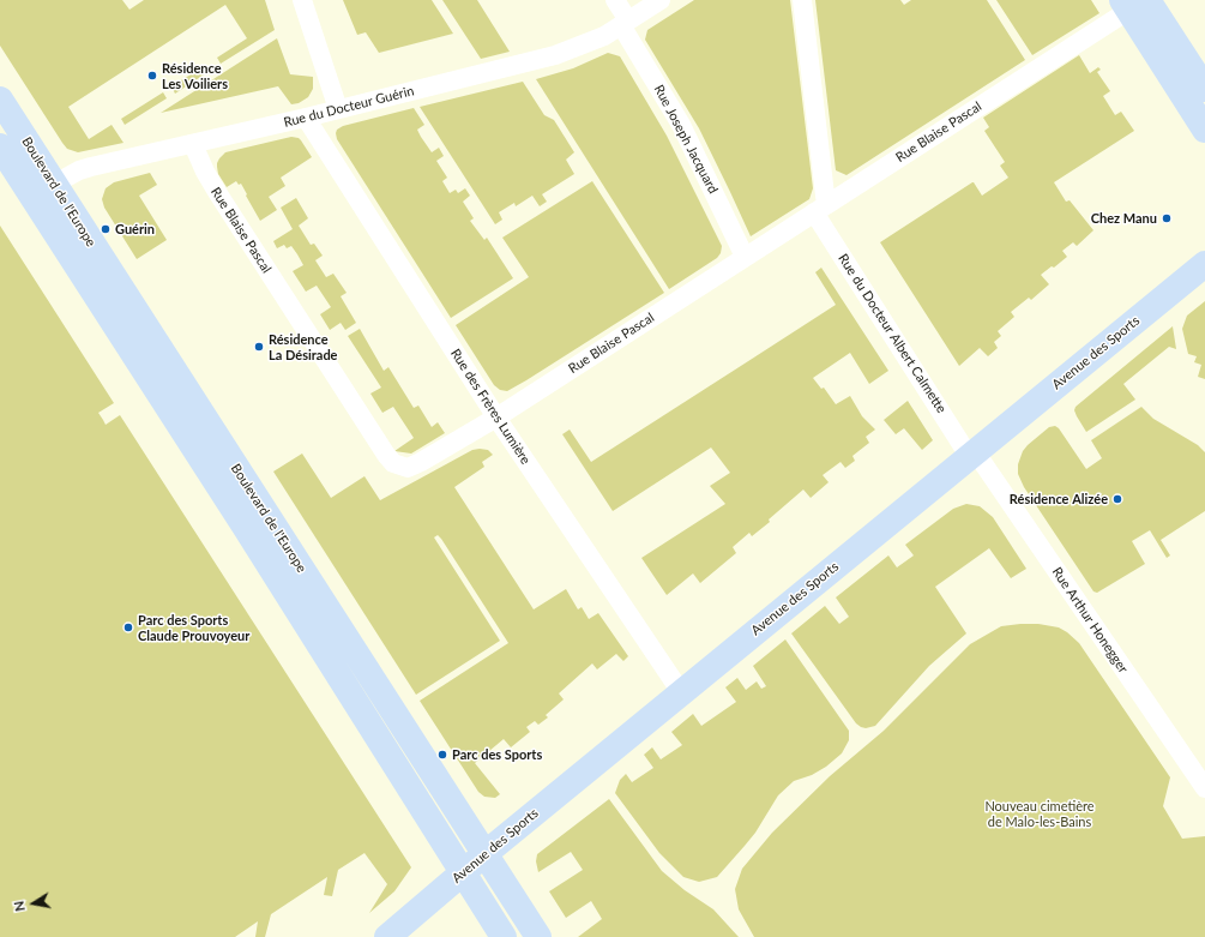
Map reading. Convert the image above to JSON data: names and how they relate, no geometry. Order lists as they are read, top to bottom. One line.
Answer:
{"streets":{"street":["Rue du Docteur Guérin","Rue Blaise Pascal","Rue Joseph Jacquard","Boulevard de l'Europe","Rue du Docteur Albert Calmette","Avenue des Sports","Rue des Frères Lumière","Rue Arthur Honegger"]},"crossings":[["Rue du Docteur Guérin","Rue Blaise Pascal"],["Rue du Docteur Guérin","Rue Joseph Jacquard"],["Rue du Docteur Guérin","Boulevard de l'Europe"],["Rue du Docteur Guérin","Rue des Frères Lumière"],["Rue Blaise Pascal","Rue Joseph Jacquard"],["Rue Blaise Pascal","Rue du Docteur Albert Calmette"],["Rue Blaise Pascal","Rue des Frères Lumière"],["Boulevard de l'Europe","Avenue des Sports"],["Rue du Docteur Albert Calmette","Avenue des Sports"],["Rue du Docteur Albert Calmette","Rue Arthur Honegger"],["Avenue des Sports","Rue des Frères Lumière"],["Avenue des Sports","Rue Arthur Honegger"]],"parks":["Nouveau cimetière de Malo-les-Bains"],"places":["Résidence Les Voiliers","Chez Manu","Guérin","Résidence La Désirade","Résidence Alizée","Parc des Sports Claude Prouvoyeur","Parc des Sports"],"north":"left"}
